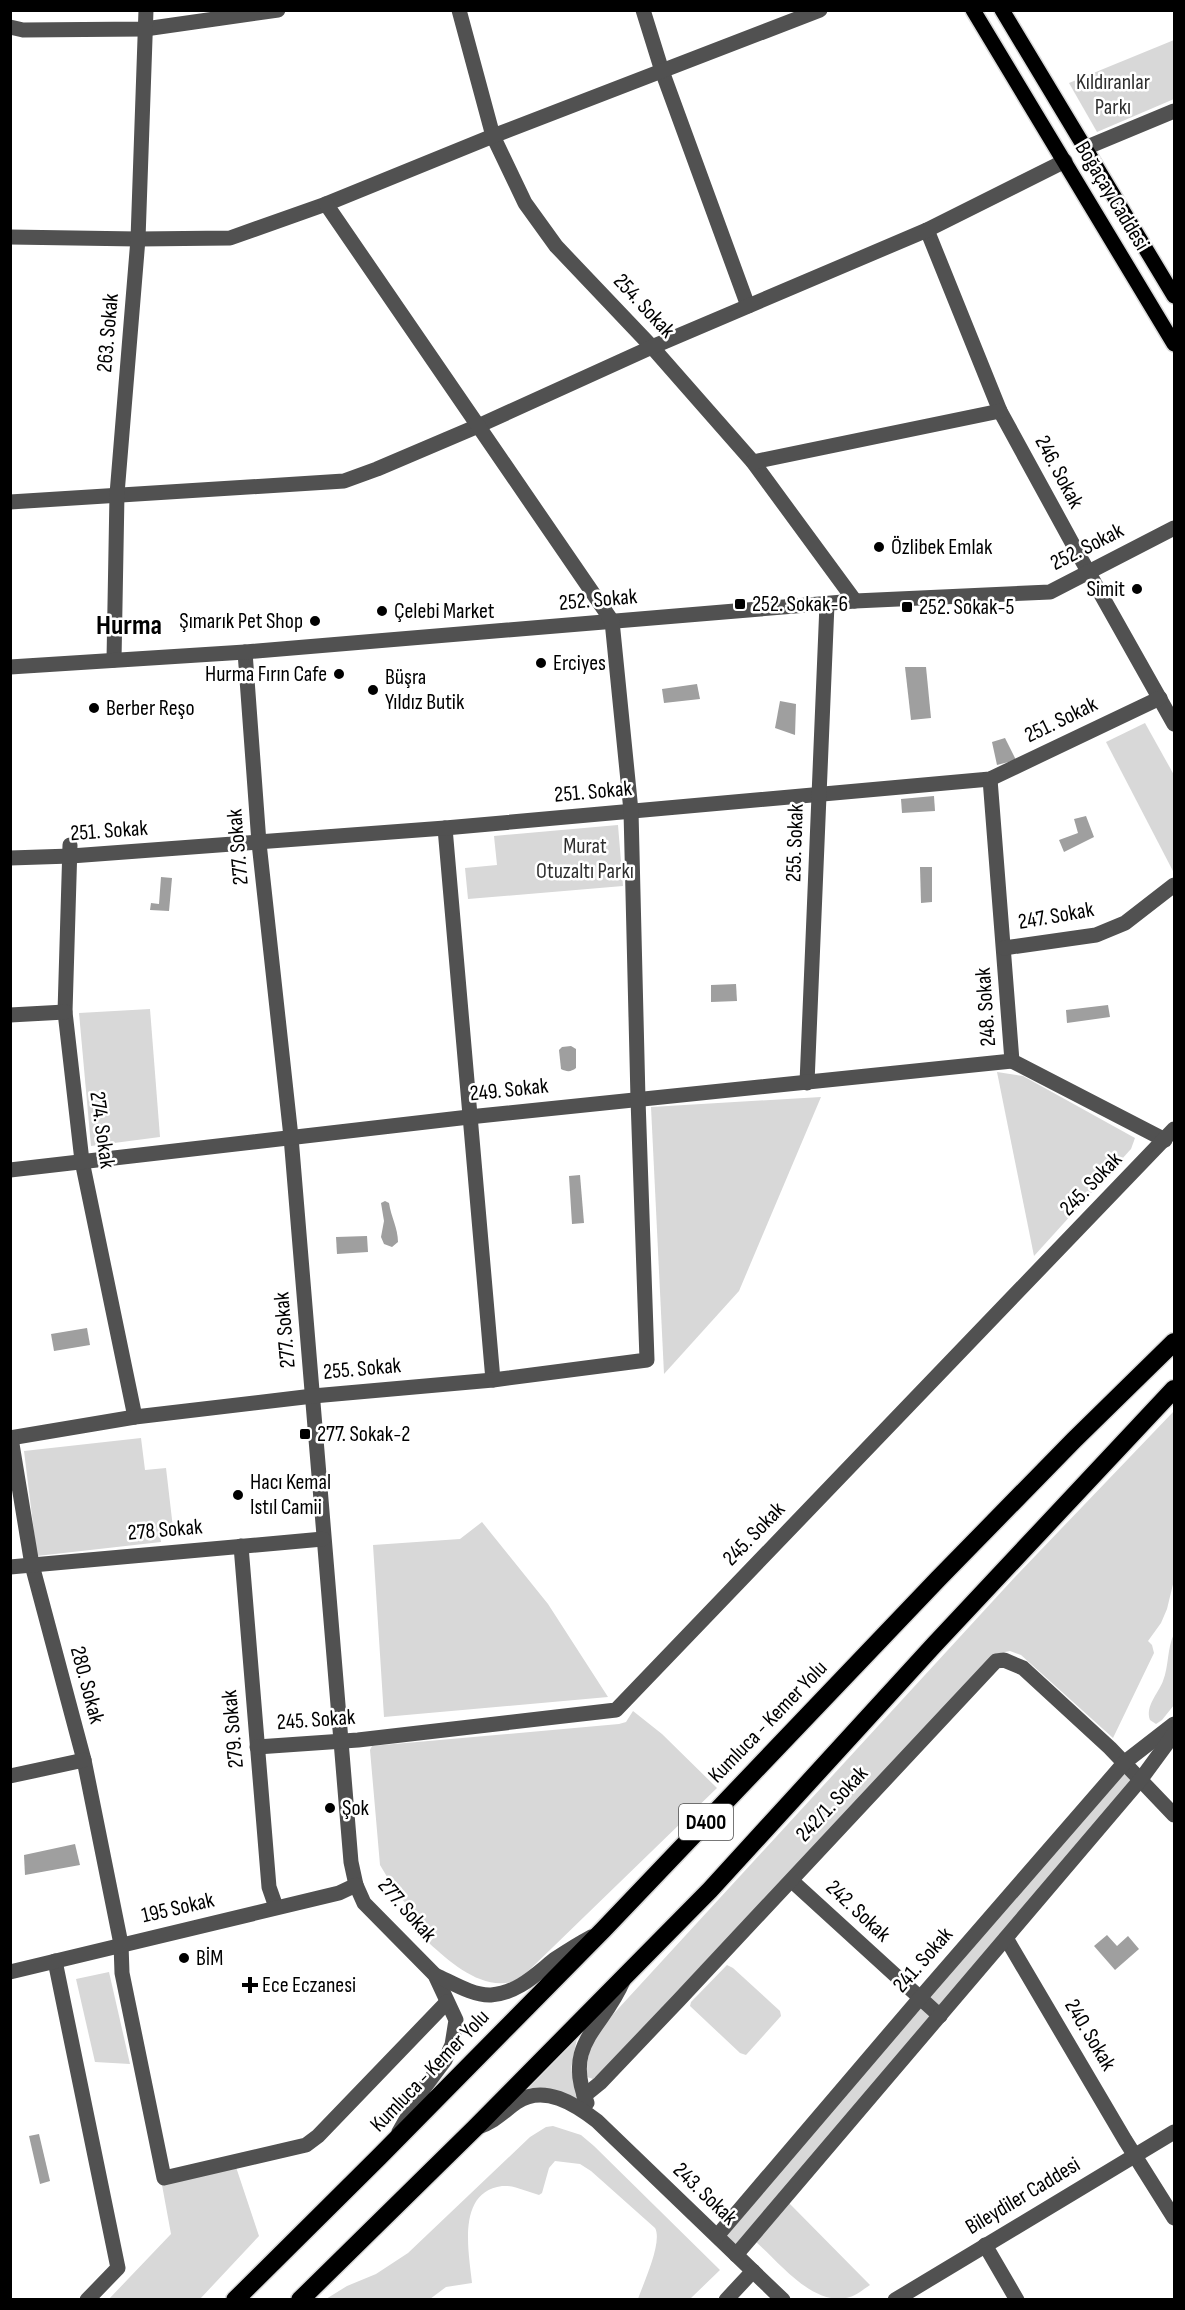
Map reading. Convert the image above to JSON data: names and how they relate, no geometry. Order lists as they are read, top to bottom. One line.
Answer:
{"streets":{"highway":["Kumluca - Kemer Yolu","D400"],"main road":["Boğaçay Caddesi"],"street":["254. Sokak","263. Sokak","246. Sokak","252. Sokak","251. Sokak","255. Sokak","277. Sokak","247. Sokak","248. Sokak","249. Sokak","274. Sokak","245. Sokak","278 Sokak","280. Sokak","279. Sokak","242/1. Sokak","195 Sokak","242. Sokak","241. Sokak","240. Sokak","243. Sokak","Bileydiler Caddesi"]},"crossings":[["254. Sokak","252. Sokak"],["263. Sokak","252. Sokak"],["246. Sokak","252. Sokak"],["246. Sokak","251. Sokak"],["252. Sokak","255. Sokak"],["252. Sokak","277. Sokak"],["251. Sokak","255. Sokak"],["251. Sokak","277. Sokak"],["251. Sokak","248. Sokak"],["251. Sokak","274. Sokak"],["255. Sokak","277. Sokak"],["255. Sokak","249. Sokak"],["255. Sokak","274. Sokak"],["255. Sokak","280. Sokak"],["277. Sokak","249. Sokak"],["277. Sokak","245. Sokak"],["277. Sokak","278 Sokak"],["277. Sokak","195 Sokak"],["247. Sokak","248. Sokak"],["248. Sokak","249. Sokak"],["248. Sokak","245. Sokak"],["249. Sokak","274. Sokak"],["245. Sokak","279. Sokak"],["278 Sokak","280. Sokak"],["278 Sokak","279. Sokak"],["280. Sokak","195 Sokak"],["279. Sokak","195 Sokak"],["242/1. Sokak","242. Sokak"],["242/1. Sokak","241. Sokak"],["242. Sokak","241. Sokak"],["241. Sokak","243. Sokak"],["240. Sokak","Bileydiler Caddesi"]],"districts":["Hurma"],"parks":["Kıldıranlar Parkı","Murat Otuzaltı Parkı"],"places":{"other":["Özlibek Emlak","Simit","Çelebi Market","Şımarık Pet Shop","Erciyes","Hurma Fırın Cafe","Büşra Yıldız Butik","Berber Reşo","Hacı Kemal Istıl Camii","Şok","BİM"],"transit":["252. Sokak-6","252. Sokak-5","277. Sokak-2"],"health":["Ece Eczanesi"]}}
